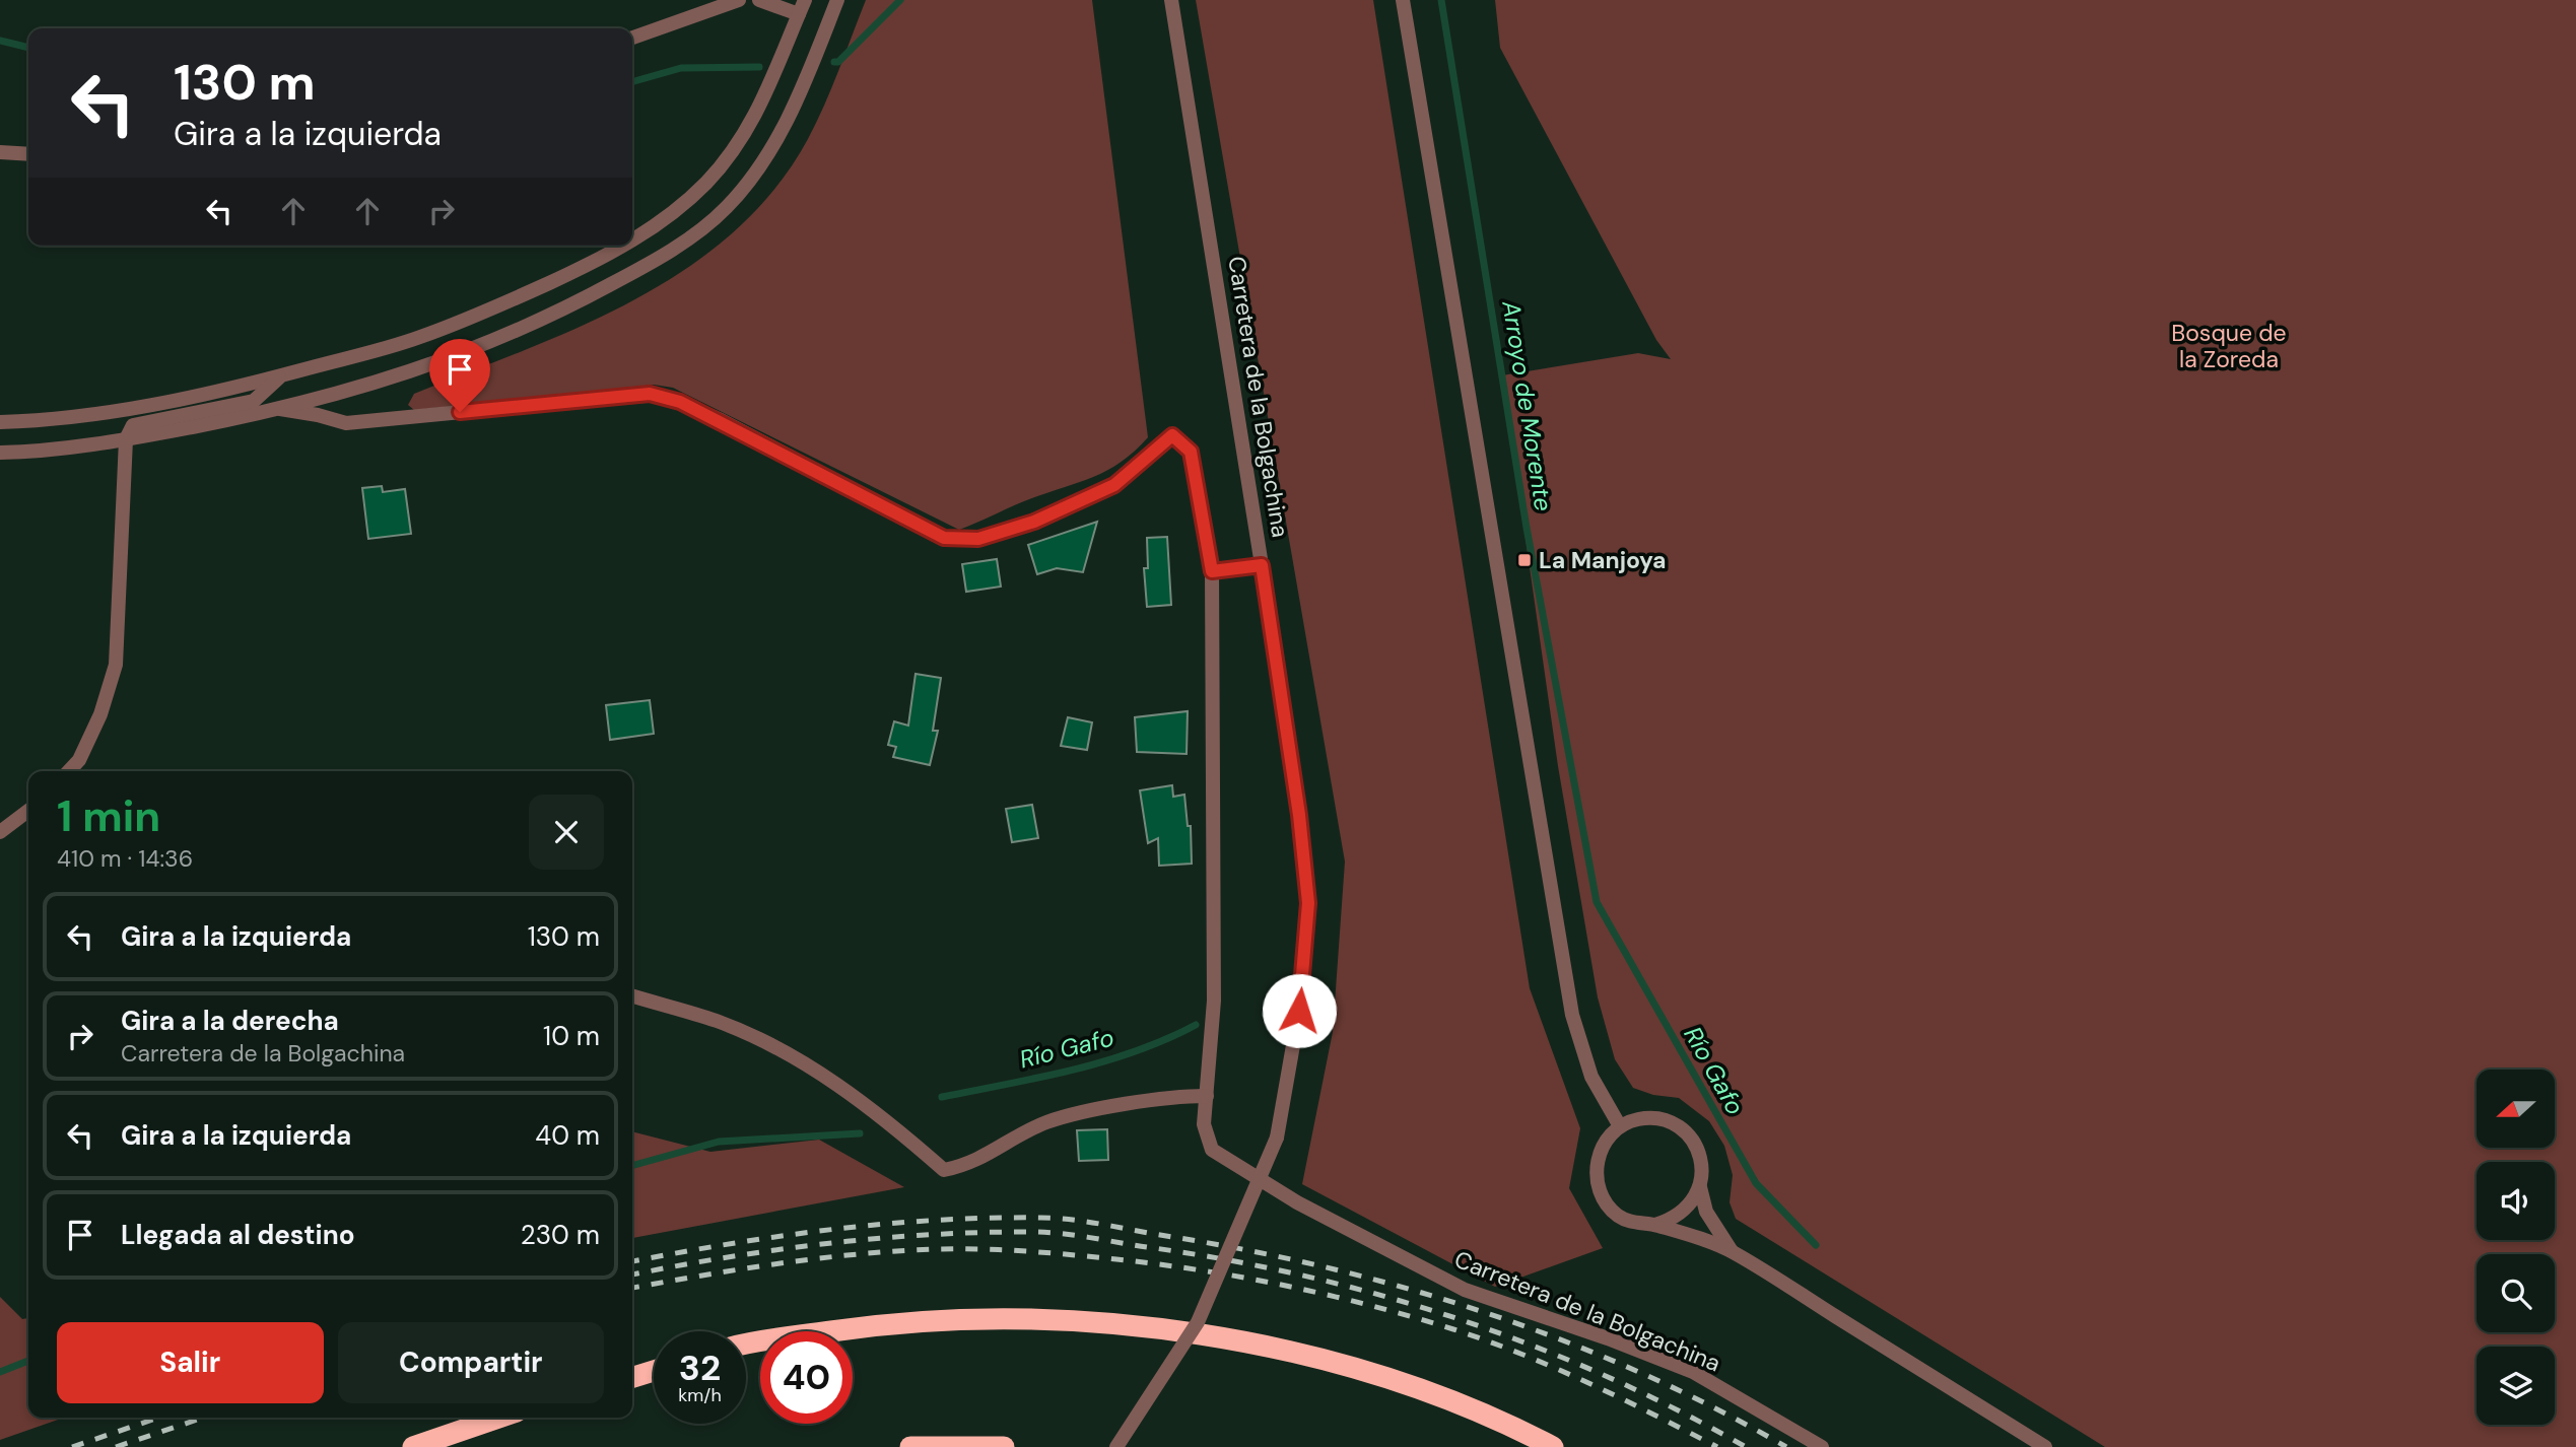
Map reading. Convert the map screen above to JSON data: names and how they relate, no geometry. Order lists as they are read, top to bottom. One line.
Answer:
{"streets":{"street":["Carretera de la Bolgachina"]},"water":["Arroyo de Morente","Río Gafo"],"parks":["Bosque de la Zoreda"],"places":{"transit":["La Manjoya"]},"north":"left","page":{"turn":["130 m","Gira a la izquierda"],"heading":["1 min","410 m · 14:36"],"list":[{"name":"Gira a la izquierda","value":"130 m"},{"name":"Gira a la derecha","note":"Carretera de la Bolgachina","value":"10 m"},{"name":"Gira a la izquierda","value":"40 m"},{"name":"Llegada al destino","value":"230 m"}],"buttons":["Salir","Compartir"],"speed":"32 km/h","limit":"40"}}
